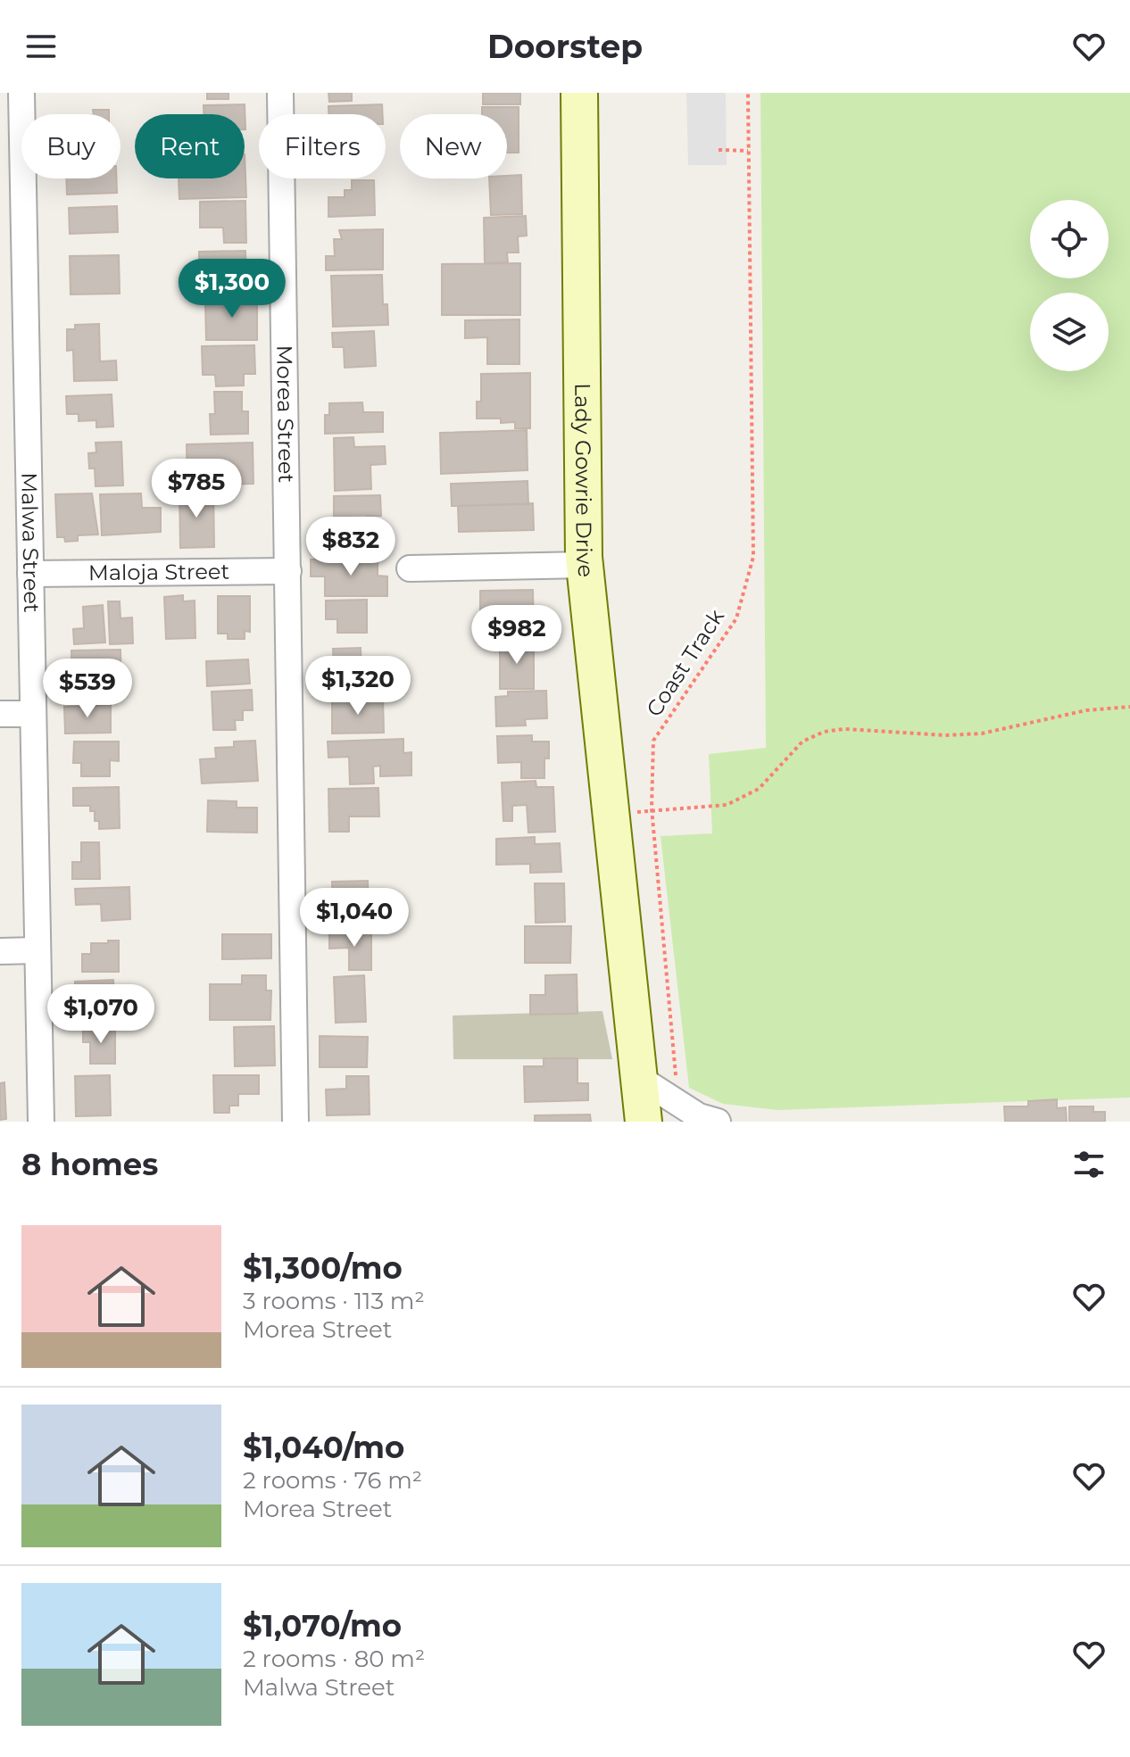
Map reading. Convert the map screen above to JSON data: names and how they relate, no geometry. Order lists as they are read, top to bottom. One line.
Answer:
{"streets":{"main road":["Lady Gowrie Drive"],"street":["Morea Street","Malwa Street","Maloja Street"],"path":["Coast Track"]},"crossings":[["Morea Street","Maloja Street"],["Malwa Street","Maloja Street"]],"page":{"header":"Doorstep","chip":["Buy","Rent","Filters","New"],"price":["$1,300","$785","$832","$982","$1,320","$539","$1,040","$1,070"],"heading":"8 homes","list":[{"name":"$1,300/mo","note":"3 rooms · 113 m² · Morea Street"},{"name":"$1,040/mo","note":"2 rooms · 76 m² · Morea Street"},{"name":"$1,070/mo","note":"2 rooms · 80 m² · Malwa Street"}]}}
